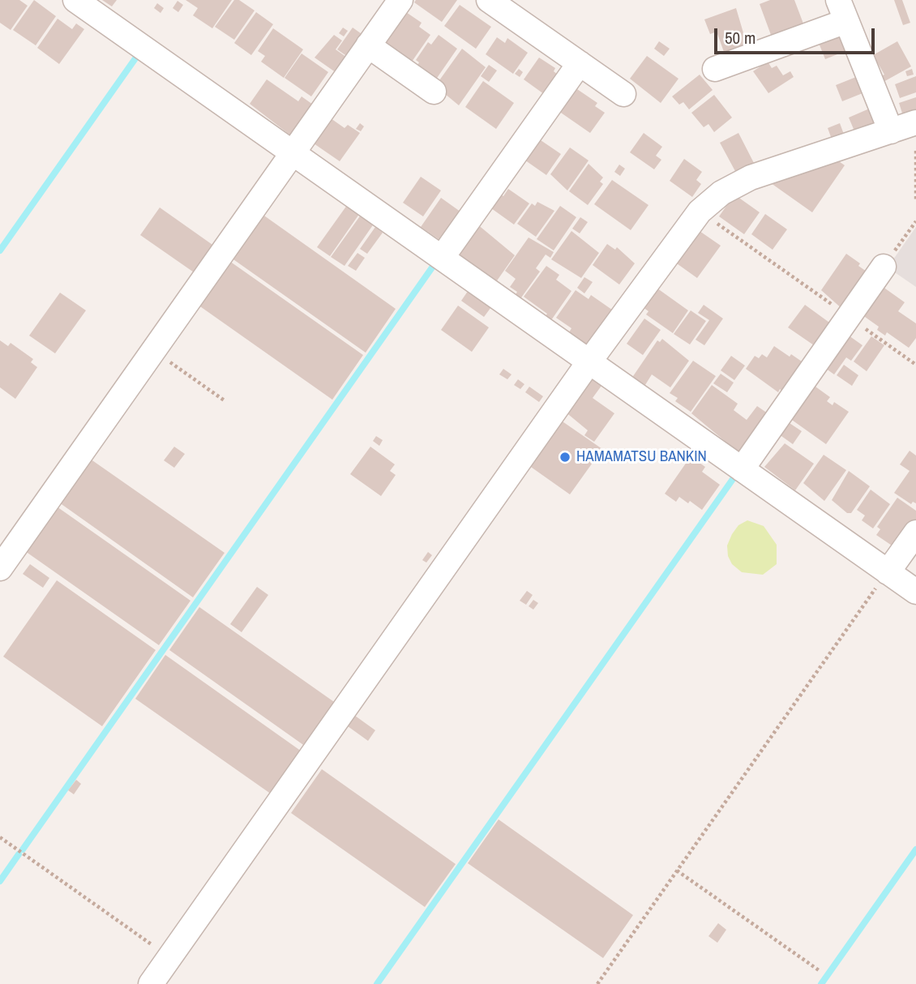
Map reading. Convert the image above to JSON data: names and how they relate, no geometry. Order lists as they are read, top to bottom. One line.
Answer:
{"places":["HAMAMATSU BANKIN"],"scale_bar":"50 m"}
